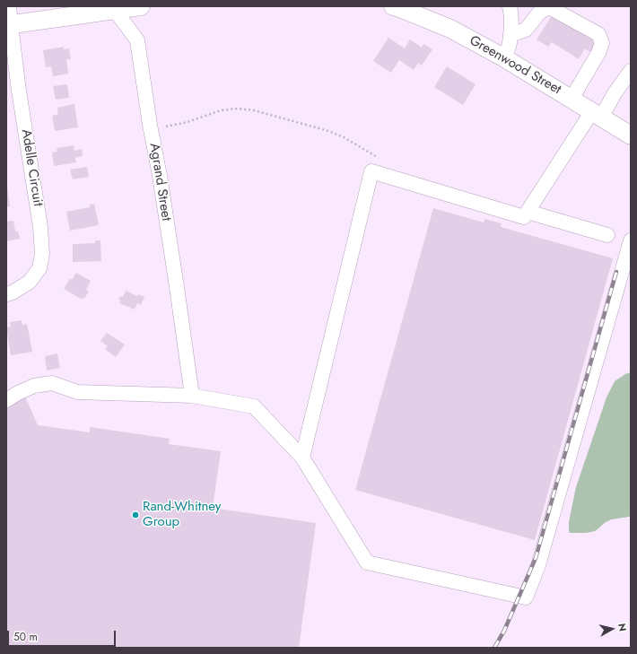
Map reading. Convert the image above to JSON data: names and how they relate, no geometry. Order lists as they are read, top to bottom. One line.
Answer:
{"streets":{"main road":["Greenwood Street"],"street":["Adelle Circuit","Agrand Street"]},"places":["Rand-Whitney Group"],"scale_bar":"50 m","north":"right"}
